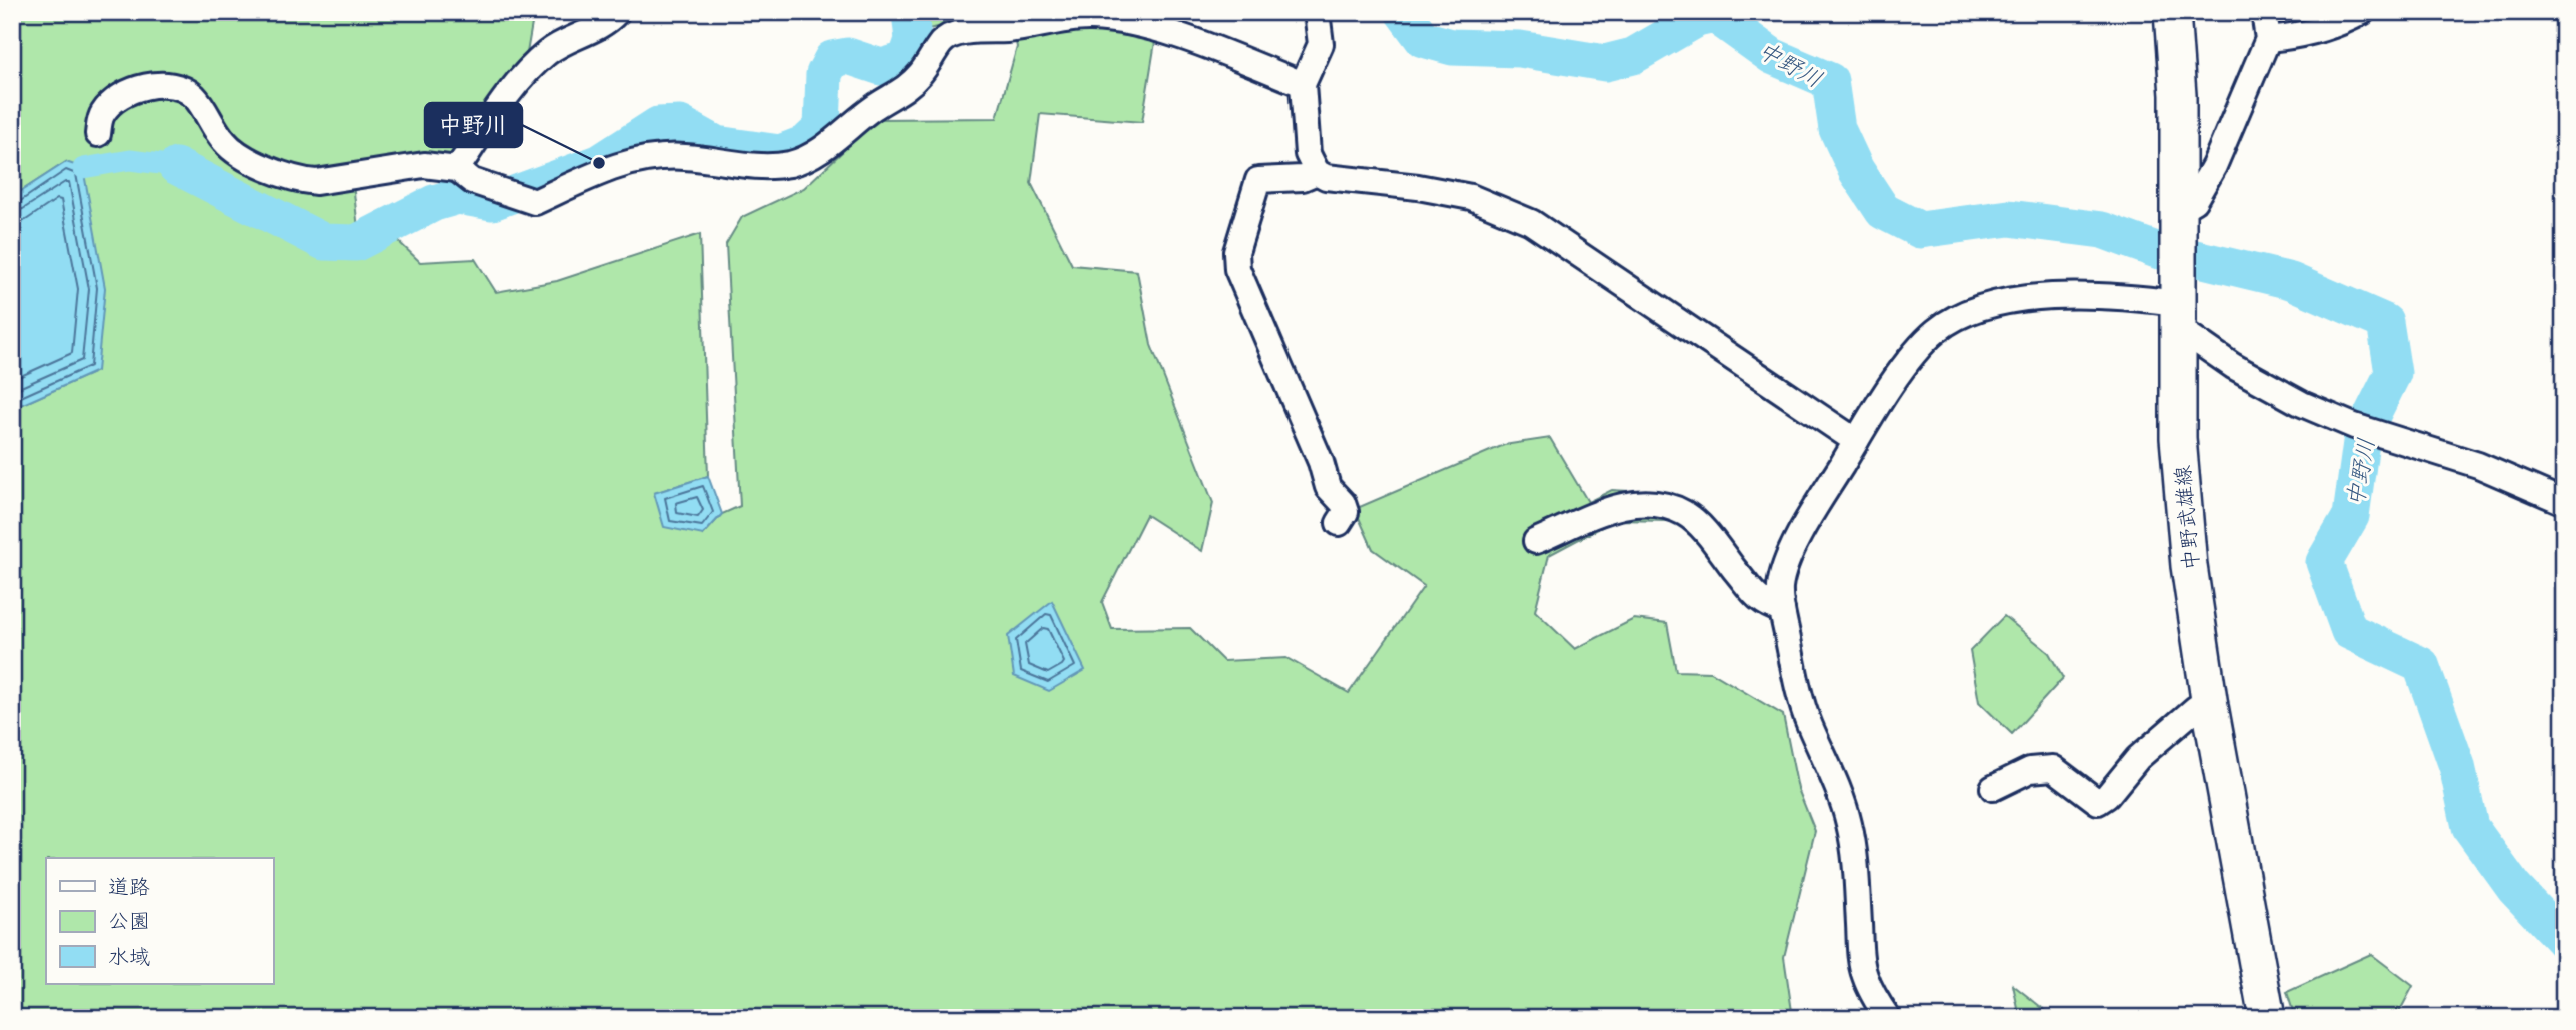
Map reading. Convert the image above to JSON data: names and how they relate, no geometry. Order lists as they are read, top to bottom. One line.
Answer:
{"streets":{"main road":["中野武雄線"]},"water":["中野川"],"places":["中野川"],"legend":["道路","公園","水域"]}
